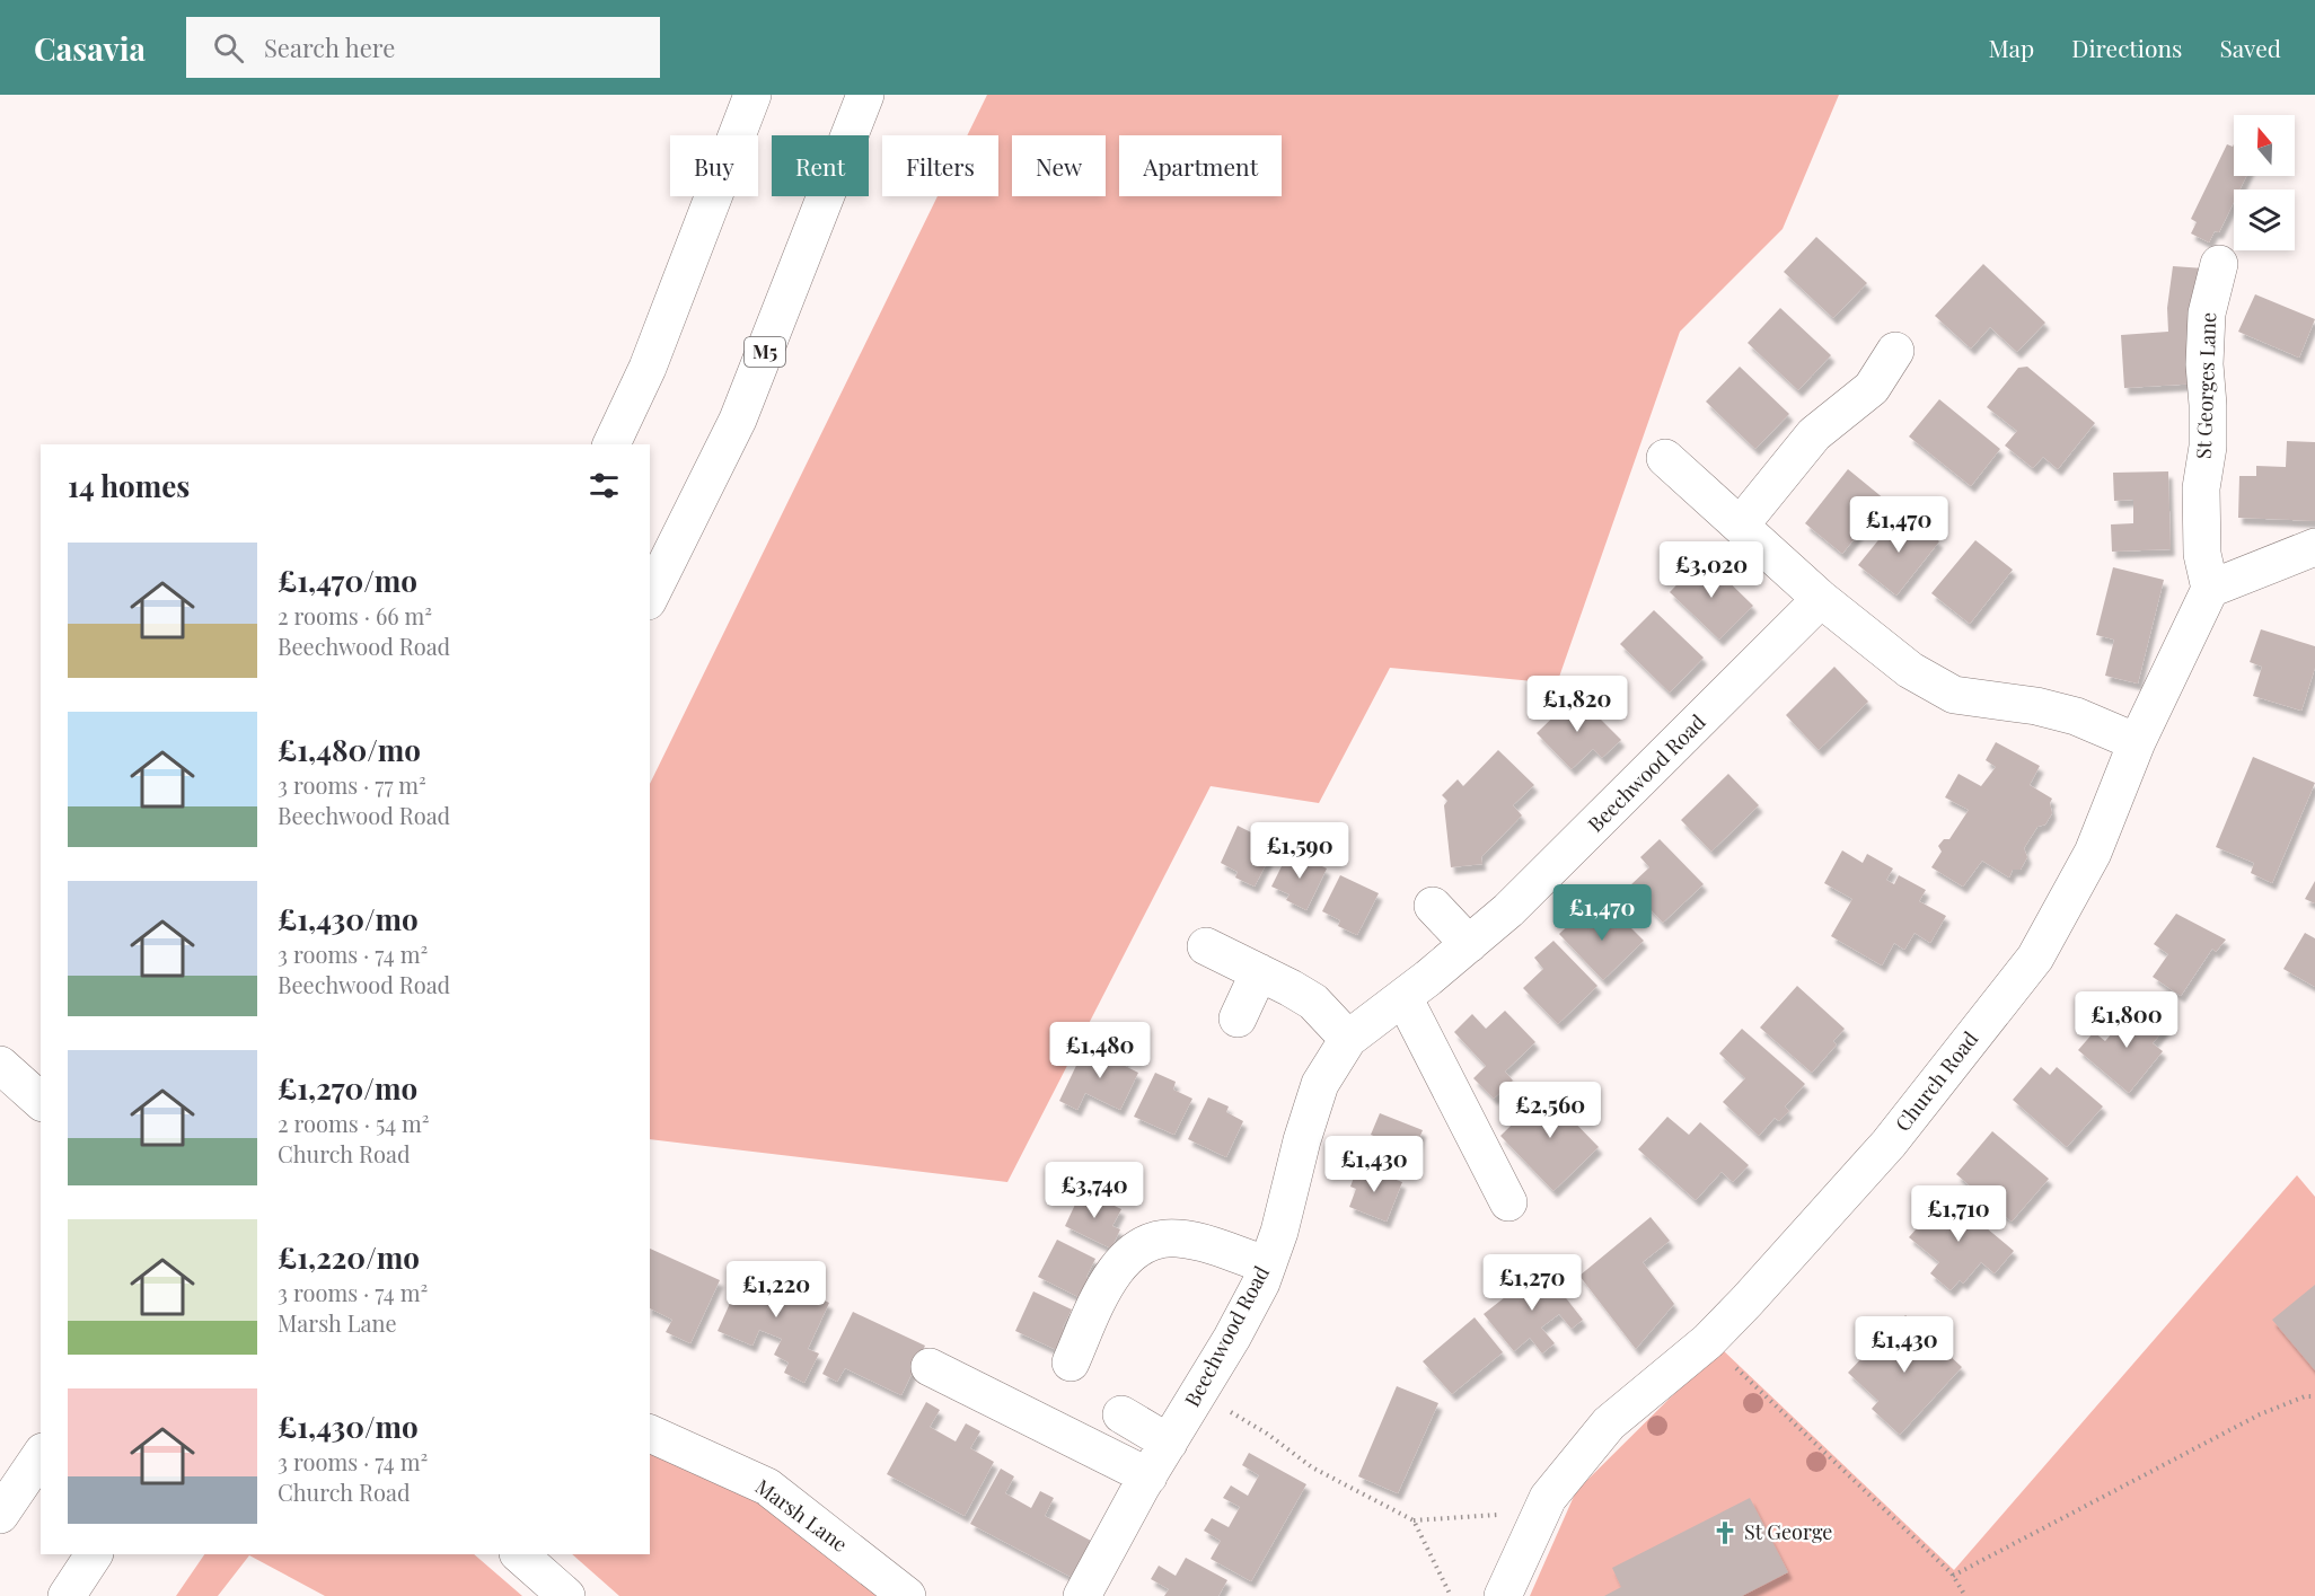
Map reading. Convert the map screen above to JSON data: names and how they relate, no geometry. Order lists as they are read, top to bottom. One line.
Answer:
{"streets":{"main road":["M5","St Georges Lane","Beechwood Road","Church Road","Marsh Lane"]},"crossings":[["St Georges Lane","Church Road"]],"places":{"church":["St George"]},"north":"top","page":{"header":"Casavia","search":"Search here","nav":["Map","Directions","Saved"],"chip":["Buy","Rent","Filters","New","Apartment"],"heading":"14 homes","price":["£1,470","£3,020","£1,820","£1,590","£1,470","£1,800","£1,480","£2,560","£1,430","£3,740","£1,710","£1,270","£1,220","£1,430"],"list":[{"name":"£1,470/mo","note":"2 rooms · 66 m² · Beechwood Road"},{"name":"£1,480/mo","note":"3 rooms · 77 m² · Beechwood Road"},{"name":"£1,430/mo","note":"3 rooms · 74 m² · Beechwood Road"},{"name":"£1,270/mo","note":"2 rooms · 54 m² · Church Road"},{"name":"£1,220/mo","note":"3 rooms · 74 m² · Marsh Lane"},{"name":"£1,430/mo","note":"3 rooms · 74 m² · Church Road"}]}}
